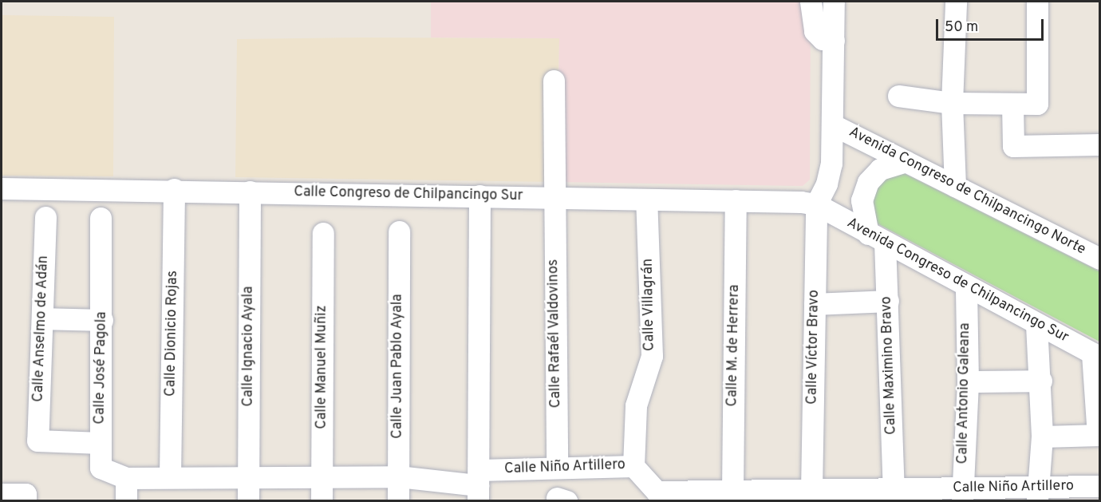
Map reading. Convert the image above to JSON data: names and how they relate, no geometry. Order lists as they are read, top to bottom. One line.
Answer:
{"streets":{"street":["Avenida Congreso de Chilpancingo Norte","Calle Congreso de Chilpancingo Sur","Avenida Congreso de Chilpancingo Sur","Calle Villagrán","Calle Anselmo de Adán","Calle Dionicio Rojas","Calle Rafaél Valdovinos","Calle M. de Herrera","Calle Ignacio Ayala","Calle Víctor Bravo","Calle Maximino Bravo","Calle Juan Pablo Ayala","Calle Manuel Muñiz","Calle José Pagola","Calle Antonio Galeana","Calle Niño Artillero"]},"crossings":[["Avenida Congreso de Chilpancingo Norte","Calle Maximino Bravo"],["Calle Congreso de Chilpancingo Sur","Avenida Congreso de Chilpancingo Sur"],["Calle Congreso de Chilpancingo Sur","Calle Villagrán"],["Calle Congreso de Chilpancingo Sur","Calle Dionicio Rojas"],["Calle Congreso de Chilpancingo Sur","Calle Rafaél Valdovinos"],["Calle Congreso de Chilpancingo Sur","Calle M. de Herrera"],["Calle Congreso de Chilpancingo Sur","Calle Ignacio Ayala"],["Calle Congreso de Chilpancingo Sur","Calle Víctor Bravo"],["Avenida Congreso de Chilpancingo Sur","Calle Víctor Bravo"],["Avenida Congreso de Chilpancingo Sur","Calle Maximino Bravo"],["Avenida Congreso de Chilpancingo Sur","Calle Antonio Galeana"],["Calle Villagrán","Calle Niño Artillero"],["Calle Anselmo de Adán","Calle José Pagola"],["Calle Dionicio Rojas","Calle Niño Artillero"],["Calle Rafaél Valdovinos","Calle Niño Artillero"],["Calle M. de Herrera","Calle Niño Artillero"],["Calle Ignacio Ayala","Calle Niño Artillero"],["Calle Víctor Bravo","Calle Niño Artillero"],["Calle Maximino Bravo","Calle Niño Artillero"],["Calle Juan Pablo Ayala","Calle Niño Artillero"],["Calle Manuel Muñiz","Calle Niño Artillero"],["Calle José Pagola","Calle Niño Artillero"],["Calle Antonio Galeana","Calle Niño Artillero"]],"scale_bar":"50 m"}
